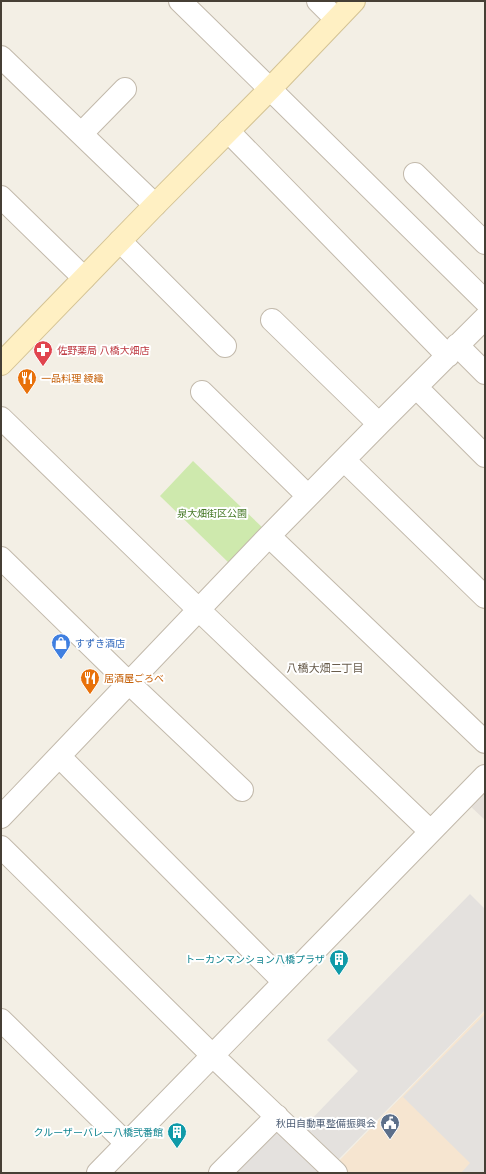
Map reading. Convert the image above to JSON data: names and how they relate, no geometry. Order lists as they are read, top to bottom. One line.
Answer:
{"districts":["八橋大畑二丁目"],"parks":["泉大畑街区公園"],"places":{"pharmacy":["佐野薬局 八橋大畑店"],"restaurant":["一品料理 綾織","居酒屋ごろべ"],"shop":["すずき酒店"],"building":["トーカンマンション八橋プラザ","クルーザーバレー八橋弐番館"],"public building":["秋田自動車整備振興会"]}}
